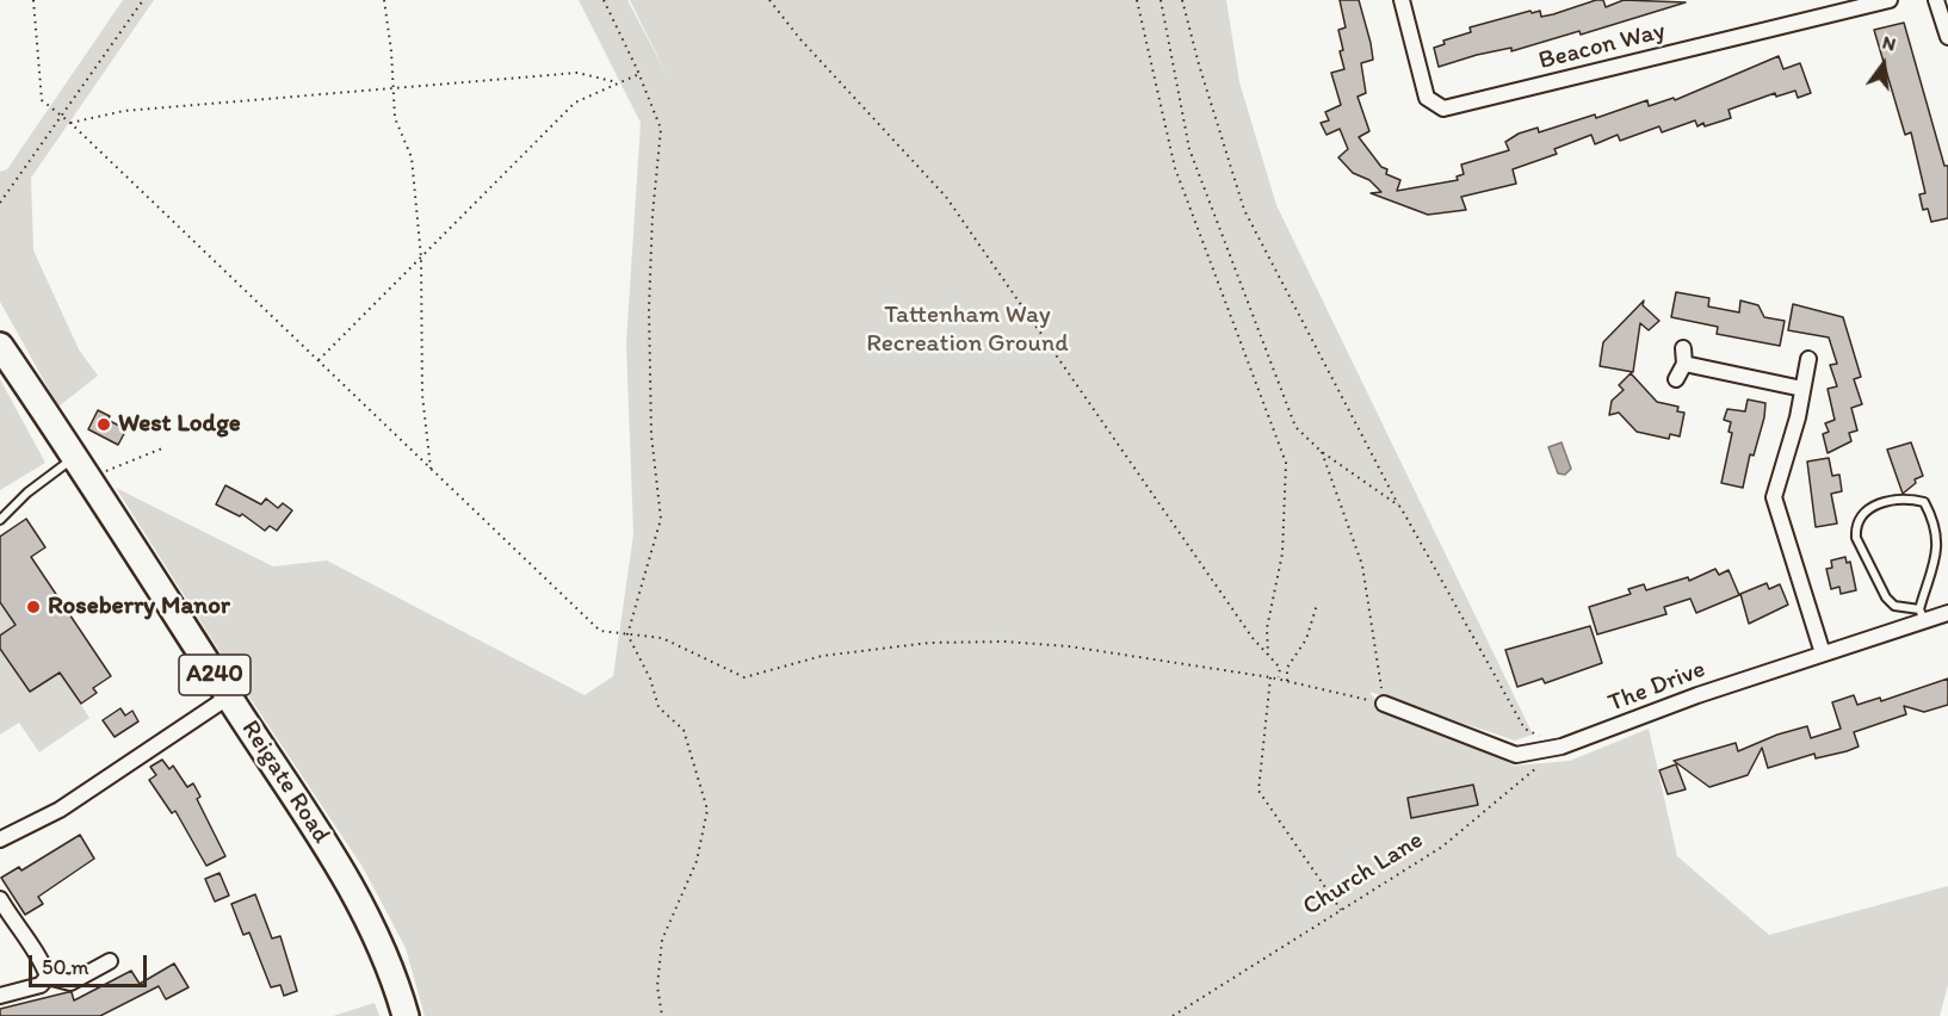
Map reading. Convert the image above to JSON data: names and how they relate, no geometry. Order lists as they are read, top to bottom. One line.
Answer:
{"streets":{"highway":["A240","Reigate Road"],"street":["Beacon Way","The Drive"],"path":["Church Lane"]},"crossings":[["The Drive","Church Lane"]],"parks":["Tattenham Way Recreation Ground"],"places":["West Lodge","Roseberry Manor"],"scale_bar":"50 m","north":"top"}
